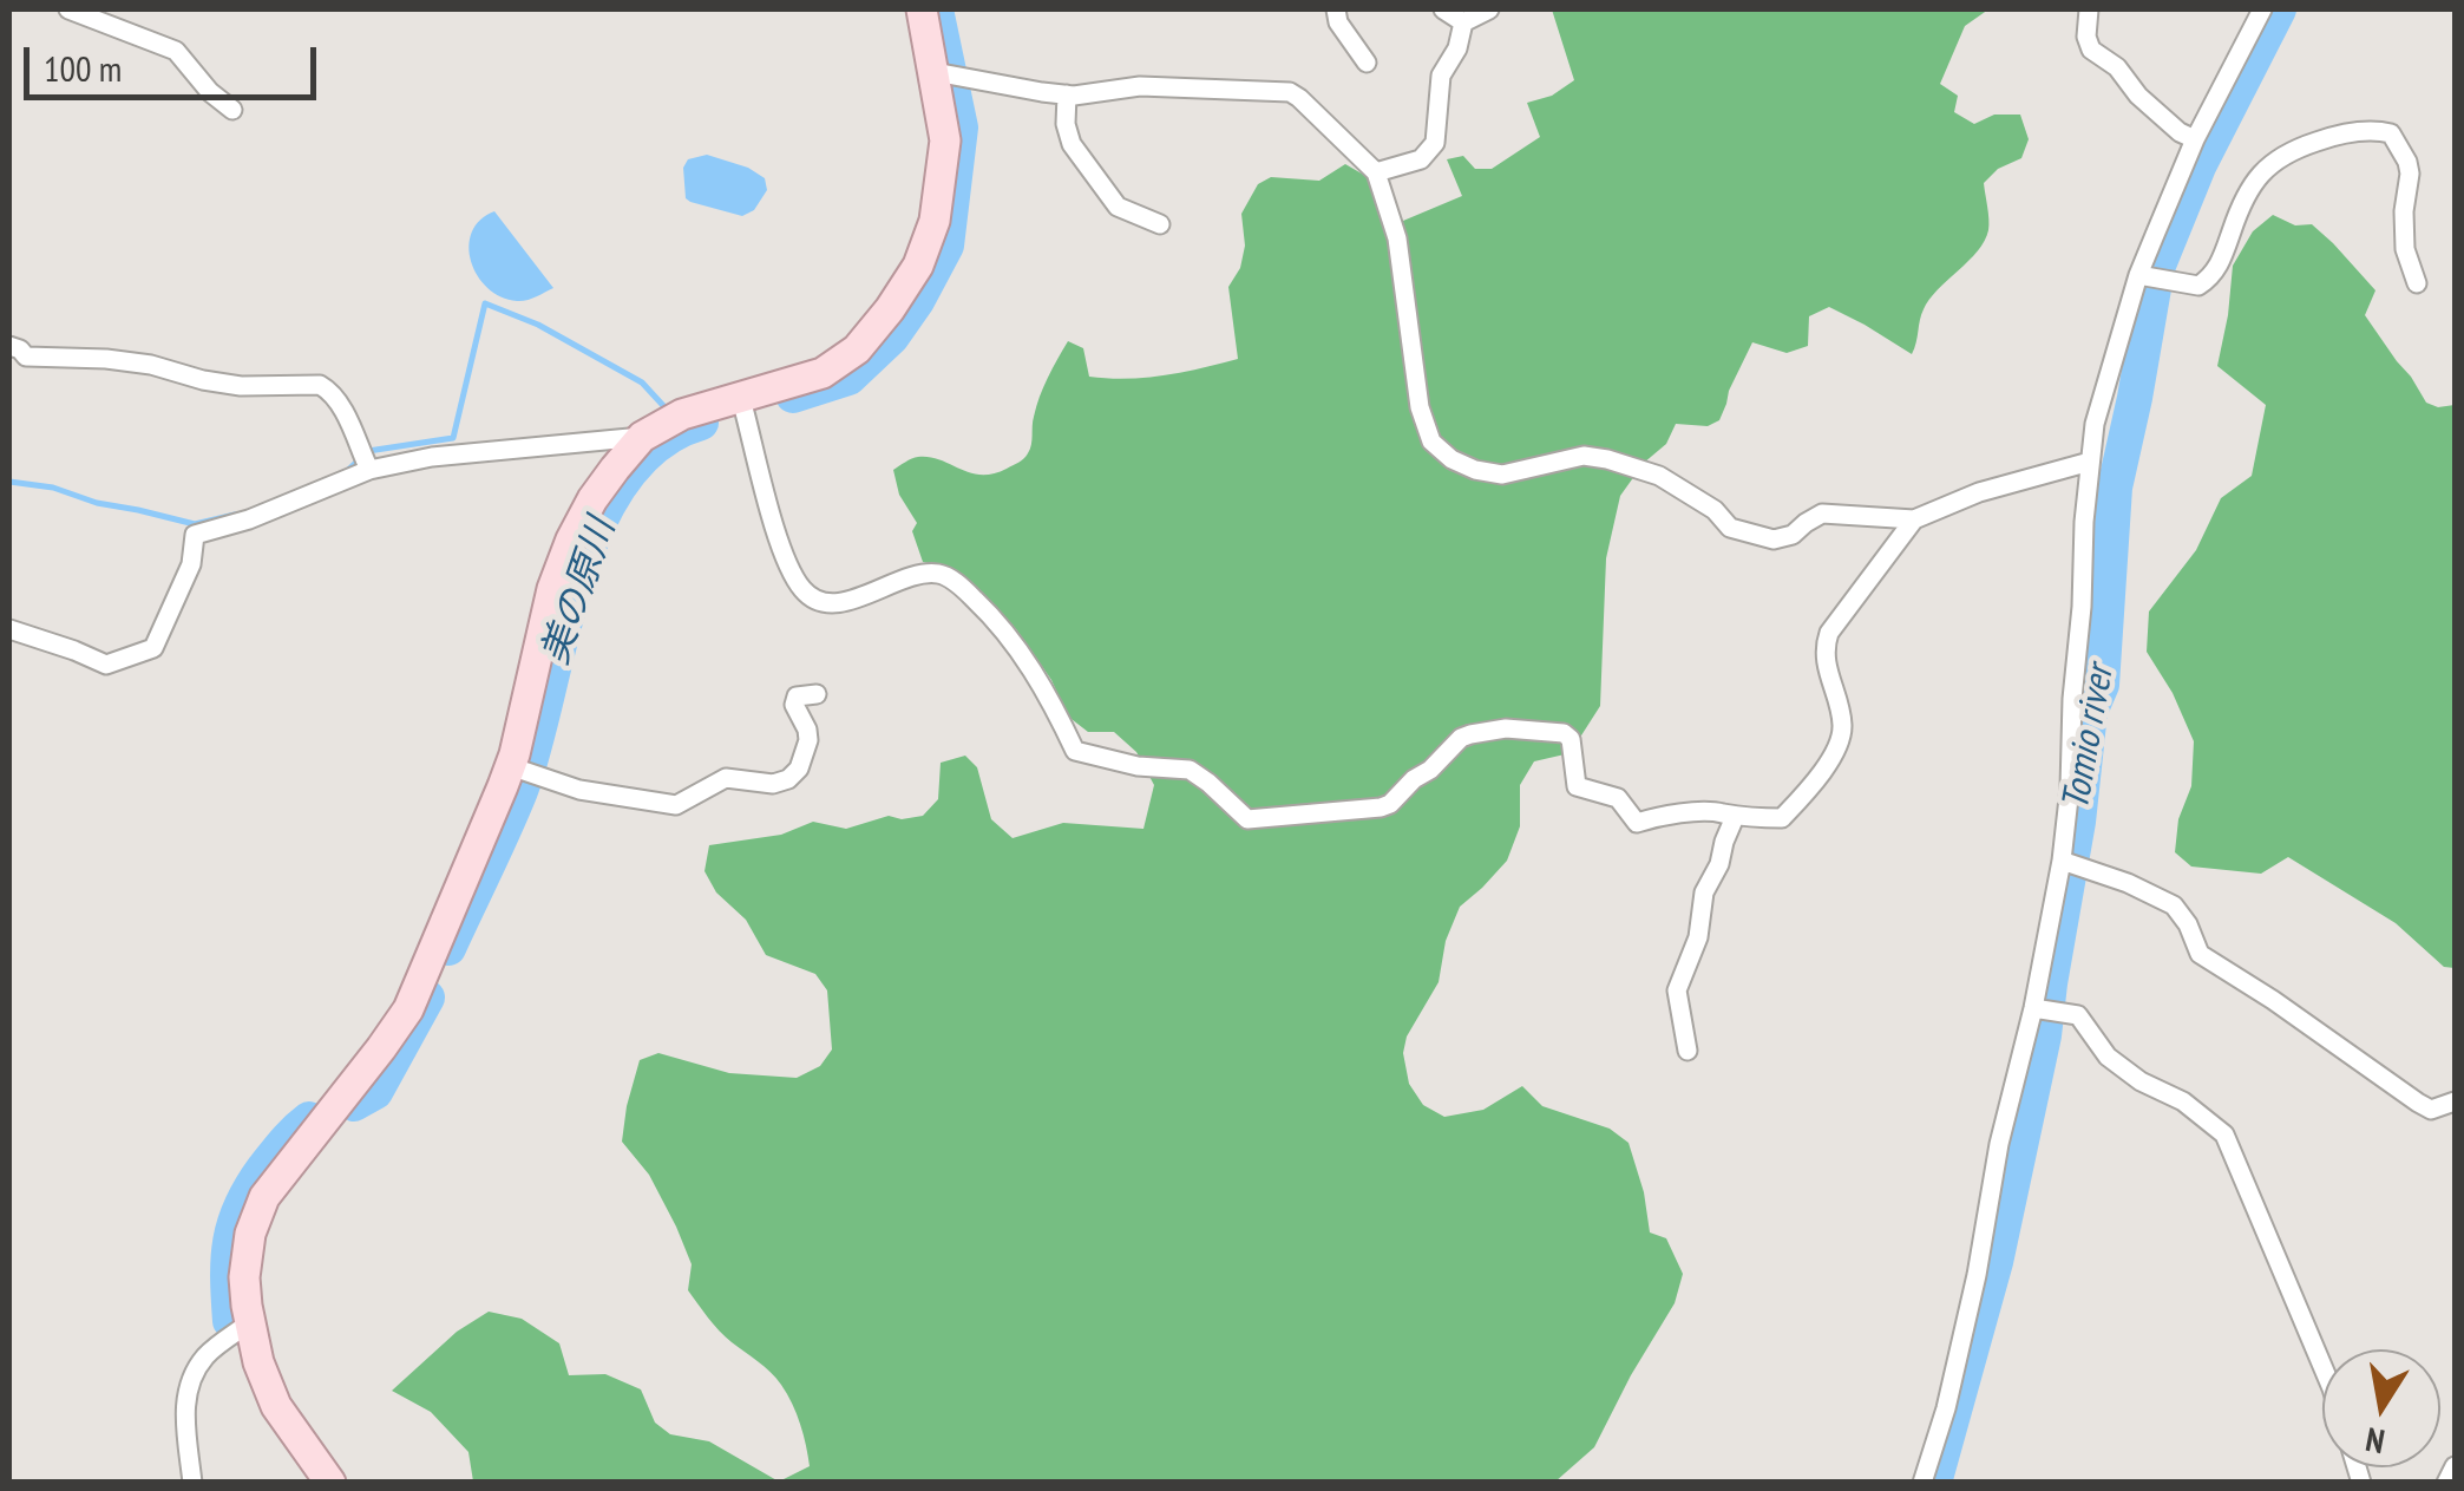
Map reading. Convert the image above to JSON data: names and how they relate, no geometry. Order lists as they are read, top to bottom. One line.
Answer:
{"water":["美の原川","Tomio river"],"scale_bar":"100 m","north":"bottom"}
